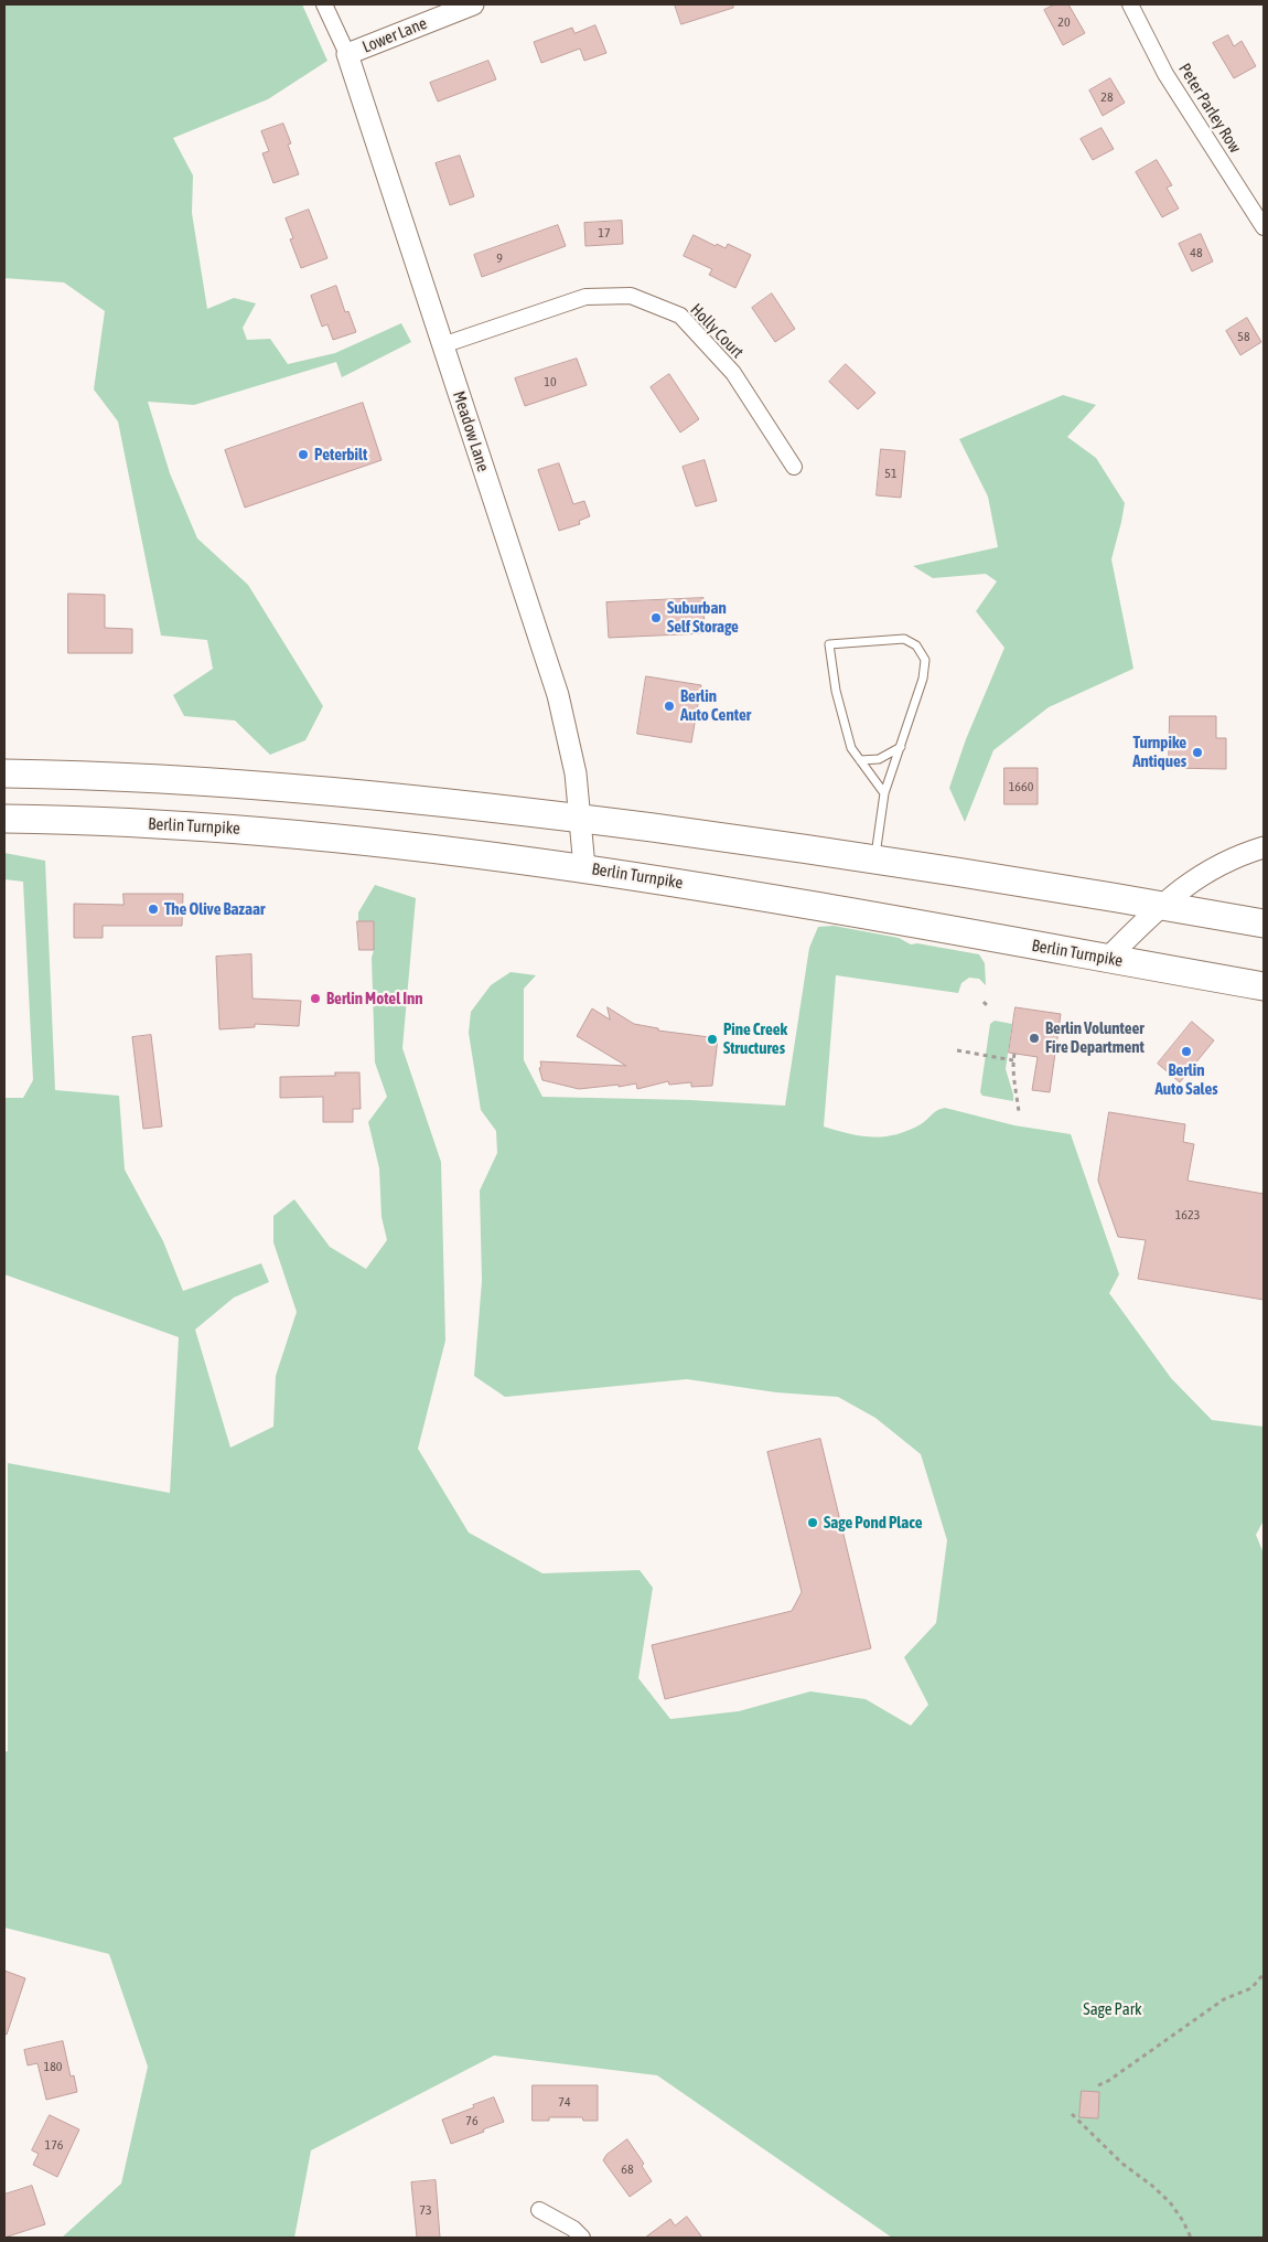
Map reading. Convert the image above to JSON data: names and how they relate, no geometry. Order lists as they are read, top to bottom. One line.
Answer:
{"streets":{"highway":["Berlin Turnpike"],"street":["Lower Lane","Peter Parley Row","Holly Court","Meadow Lane"]},"crossings":[["Lower Lane","Meadow Lane"],["Holly Court","Meadow Lane"],["Meadow Lane","Berlin Turnpike"]],"parks":["Sage Park"],"places":["Peterbilt","Suburban Self Storage","Berlin Auto Center","Turnpike Antiques","The Olive Bazaar","Berlin Motel Inn","Berlin Volunteer Fire Department","Pine Creek Structures","Berlin Auto Sales","Sage Pond Place"],"house_numbers":["20","28","17","48","9","58","10","51","1660","1623","180","74","76","176","68","73"]}
